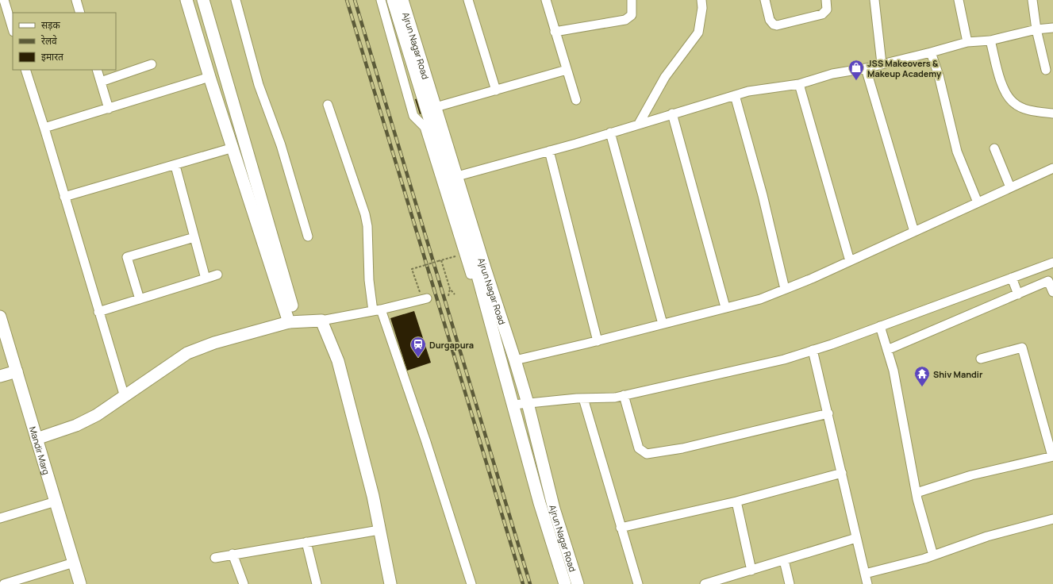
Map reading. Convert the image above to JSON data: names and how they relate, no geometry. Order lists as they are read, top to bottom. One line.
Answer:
{"streets":{"street":["Ajrun Nagar Road","Mandir Marg"]},"places":{"shop":["JSS Makeovers & Makeup Academy"],"station":["Durgapura"],"temple":["Shiv Mandir"]},"legend":["सड़क","रेलवे","इमारत"]}
